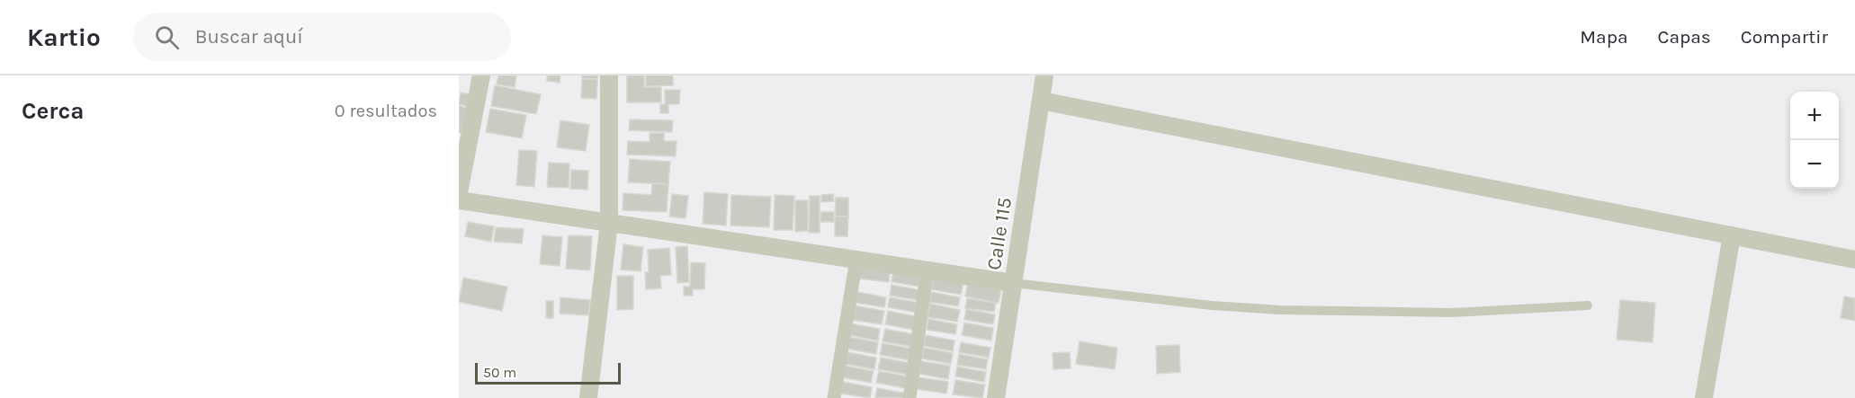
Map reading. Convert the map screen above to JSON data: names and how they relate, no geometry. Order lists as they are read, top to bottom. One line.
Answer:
{"streets":{"street":["Calle 115"]},"scale_bar":"50 m","page":{"header":"Kartio","search":"Buscar aquí","nav":["Mapa","Capas","Compartir"],"heading":["Cerca","0 resultados"],"map_buttons":["+","−"],"scale":"50 m"}}
